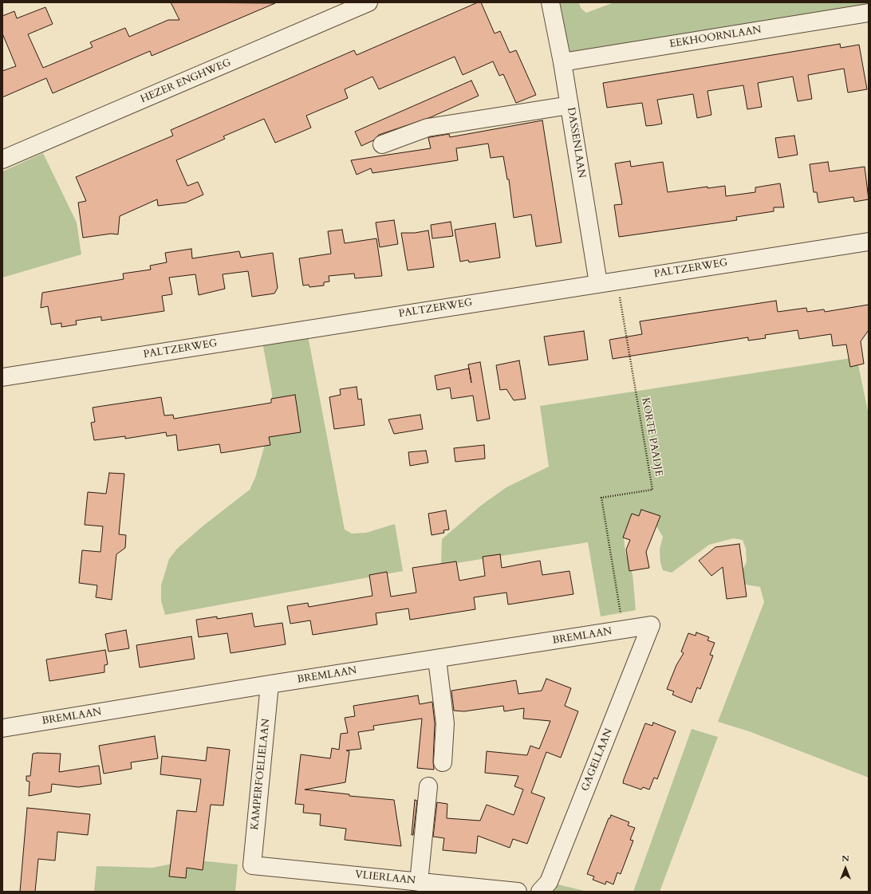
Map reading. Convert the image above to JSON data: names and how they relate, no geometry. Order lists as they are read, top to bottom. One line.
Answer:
{"streets":{"street":["EEKHOORNLAAN","HEZER ENGHWEG","DASSENLAAN","PALTZERWEG","BREMLAAN","GAGELLAAN","KAMPERFOELIELAAN","VLIERLAAN"],"path":["KORTE PAADJE"]},"crossings":[["EEKHOORNLAAN","DASSENLAAN"],["DASSENLAAN","PALTZERWEG"],["PALTZERWEG","KORTE PAADJE"],["KORTE PAADJE","BREMLAAN"],["BREMLAAN","GAGELLAAN"],["BREMLAAN","KAMPERFOELIELAAN"],["KAMPERFOELIELAAN","VLIERLAAN"]],"north":"top"}
